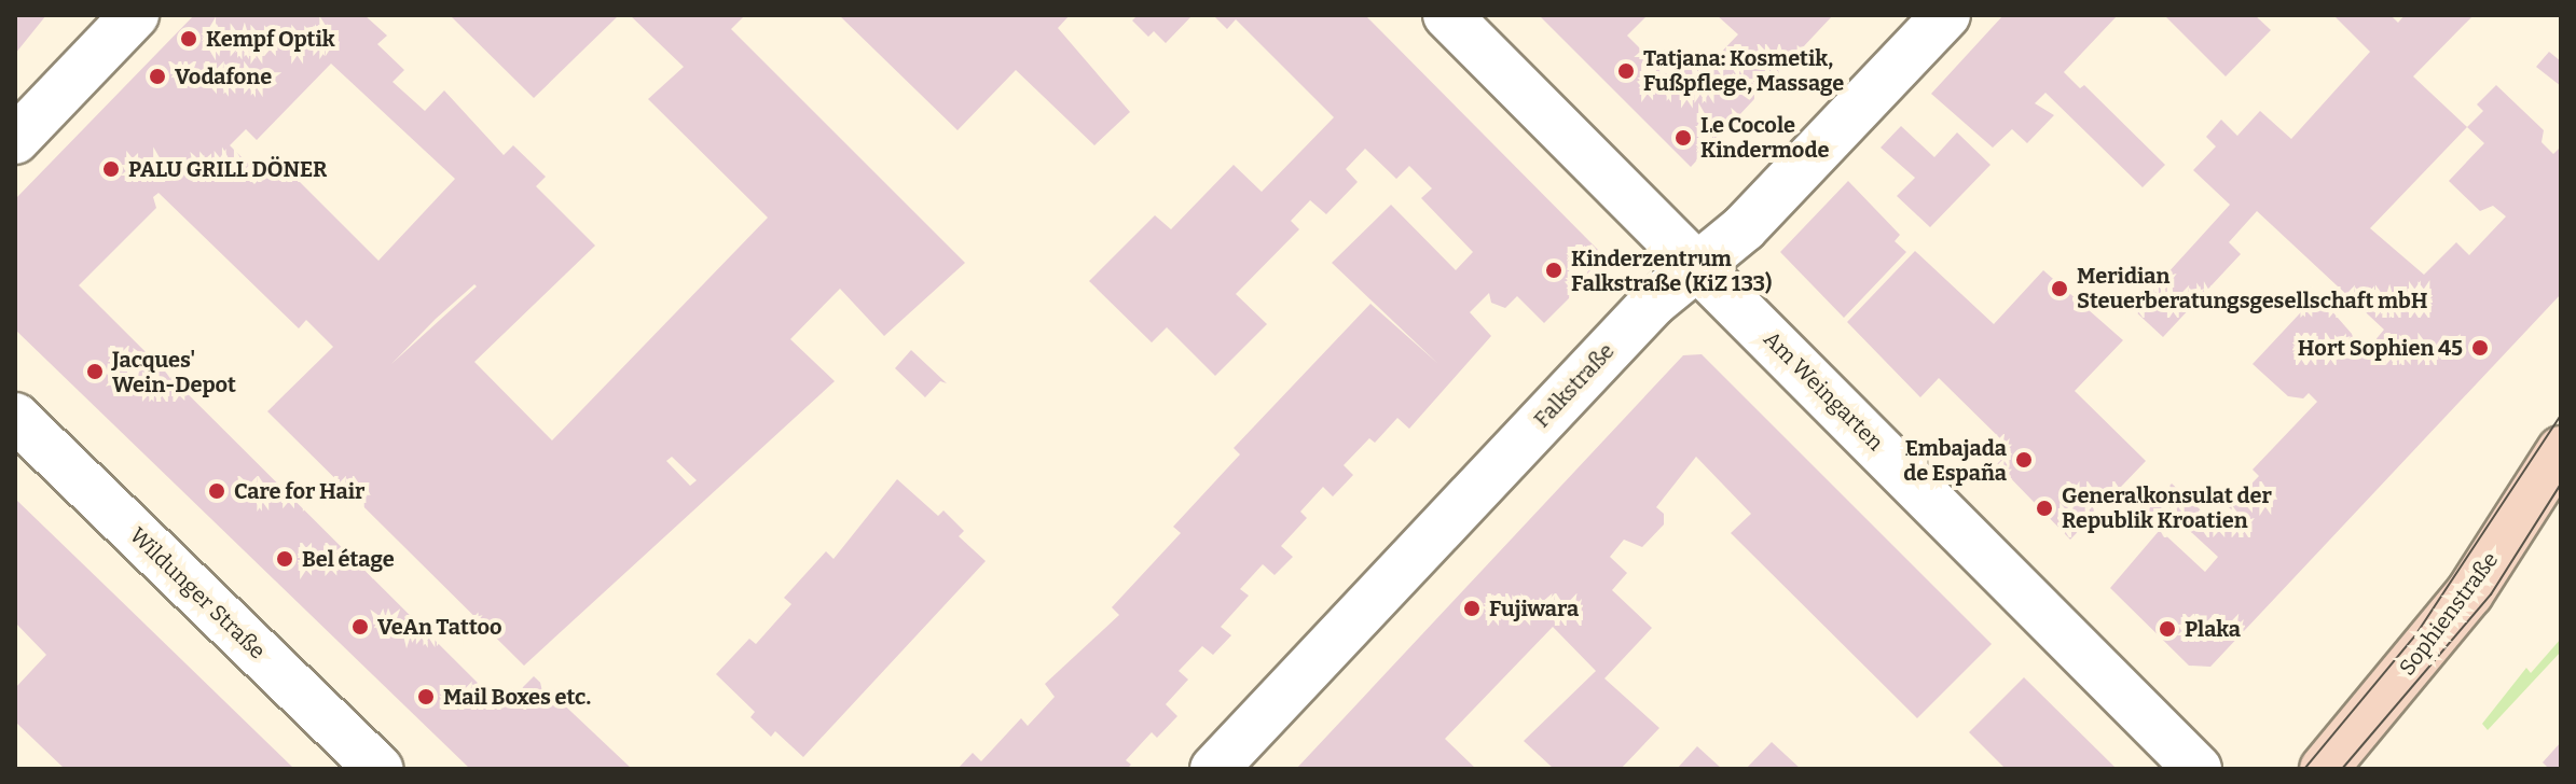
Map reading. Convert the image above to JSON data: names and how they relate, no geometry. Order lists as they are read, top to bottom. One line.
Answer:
{"streets":{"street":["Falkstraße","Am Weingarten","Wildunger Straße","Sophienstraße"]},"crossings":[["Falkstraße","Am Weingarten"]],"places":["Kempf Optik","Tatjana: Kosmetik, Fußpflege, Massage","Vodafone","Le Cocole Kindermode","PALU GRILL DÖNER","Kinderzentrum Falkstraße (KiZ 133)","Meridian Steuerberatungsgesellschaft mbH","Hort Sophien 45","Jacques' Wein-Depot","Embajada de España","Care for Hair","Generalkonsulat der Republik Kroatien","Bel étage","Fujiwara","VeAn Tattoo","Plaka","Mail Boxes etc."]}
